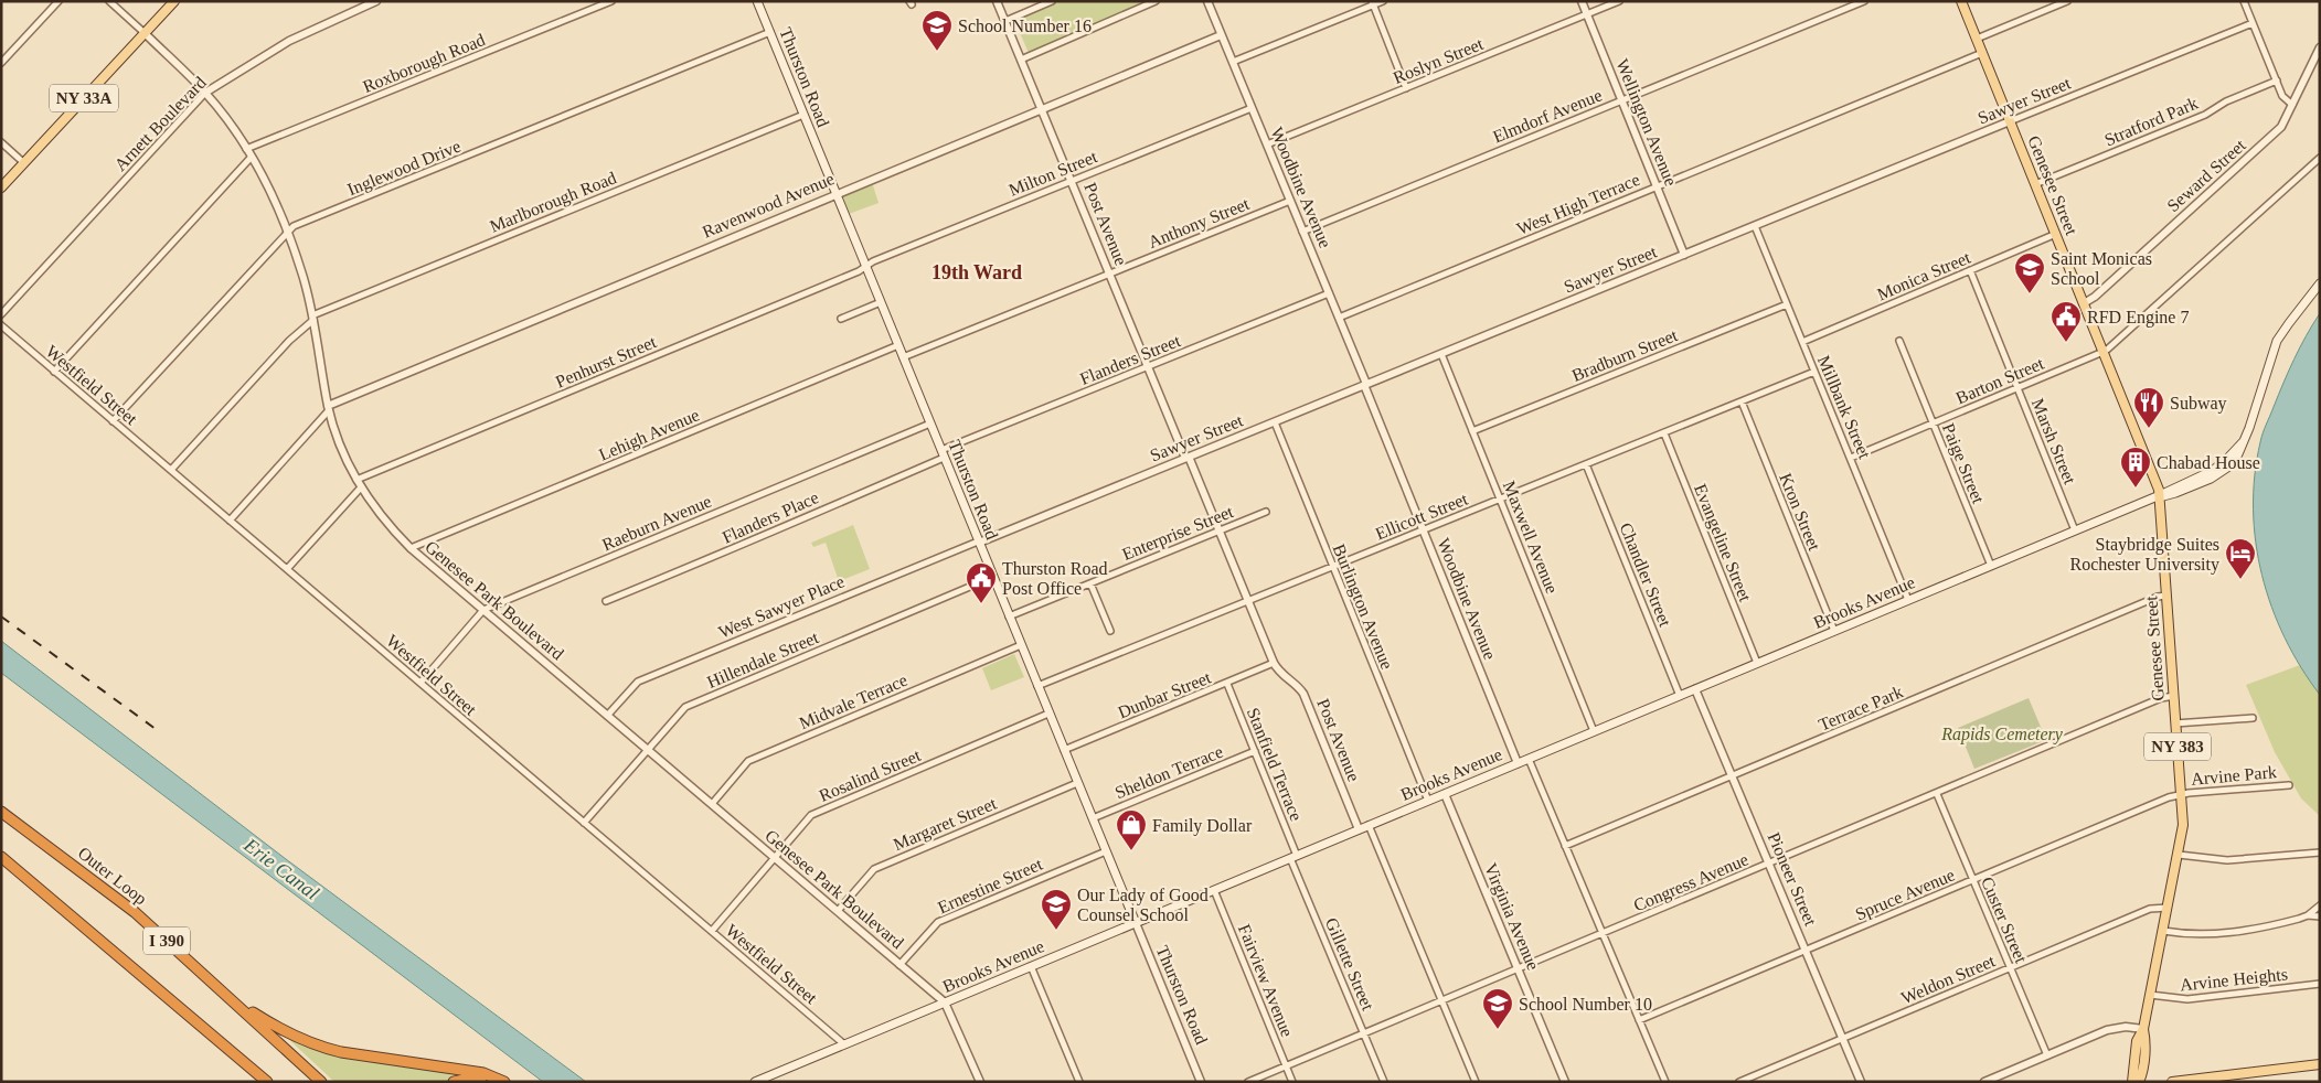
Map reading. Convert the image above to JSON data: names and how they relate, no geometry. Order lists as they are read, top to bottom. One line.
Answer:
{"streets":{"highway":["Outer Loop","I 390"],"main road":["Thurston Road","NY 33A","Genesee Street","Brooks Avenue","NY 383"],"street":["Roslyn Street","Roxborough Road","Sawyer Street","Elmdorf Avenue","Stratford Park","Wellington Avenue","Arnett Boulevard","Inglewood Drive","Milton Street","Seward Street","Woodbine Avenue","Marlborough Road","West High Terrace","Ravenwood Avenue","Anthony Street","Post Avenue","Monica Street","Bradburn Street","Flanders Street","Penhurst Street","Barton Street","Westfield Street","Millbank Street","Lehigh Avenue","Marsh Street","Paige Street","Kron Street","Ellicott Street","Flanders Place","Raeburn Avenue","Enterprise Street","Maxwell Avenue","Evangeline Street","Chandler Street","Genesee Park Boulevard","West Sawyer Place","Burlington Avenue","Hillendale Street","Dunbar Street","Midvale Terrace","Terrace Park","Stanfield Terrace","Sheldon Terrace","Rosalind Street","Arvine Park","Margaret Street","Pioneer Street","Congress Avenue","Ernestine Street","Spruce Avenue","Virginia Avenue","Custer Street","Gillette Street","Weldon Street","Arvine Heights","Fairview Avenue"]},"crossings":[["Roslyn Street","Wellington Avenue"],["Roslyn Street","Woodbine Avenue"],["Roxborough Road","Genesee Park Boulevard"],["Thurston Road","Sawyer Street"],["Thurston Road","Inglewood Drive"],["Thurston Road","Milton Street"],["Thurston Road","Marlborough Road"],["Thurston Road","Ravenwood Avenue"],["Thurston Road","Anthony Street"],["Thurston Road","Flanders Street"],["Thurston Road","Penhurst Street"],["Thurston Road","Lehigh Avenue"],["Thurston Road","Ellicott Street"],["Thurston Road","Flanders Place"],["Thurston Road","Raeburn Avenue"],["Thurston Road","Enterprise Street"],["Thurston Road","Brooks Avenue"],["Thurston Road","West Sawyer Place"],["Thurston Road","Hillendale Street"],["Thurston Road","Dunbar Street"],["Thurston Road","Midvale Terrace"],["Thurston Road","Sheldon Terrace"],["Thurston Road","Rosalind Street"],["Thurston Road","Margaret Street"],["Thurston Road","Ernestine Street"],["NY 33A","Genesee Park Boulevard"],["Sawyer Street","Wellington Avenue"],["Sawyer Street","Genesee Street"],["Sawyer Street","Woodbine Avenue"],["Sawyer Street","Post Avenue"],["Sawyer Street","Millbank Street"],["Sawyer Street","Maxwell Avenue"],["Sawyer Street","West Sawyer Place"],["Sawyer Street","Burlington Avenue"],["Elmdorf Avenue","Wellington Avenue"],["Elmdorf Avenue","Woodbine Avenue"],["Stratford Park","Genesee Street"],["Wellington Avenue","West High Terrace"],["Arnett Boulevard","Genesee Park Boulevard"],["Inglewood Drive","Westfield Street"],["Inglewood Drive","Genesee Park Boulevard"],["Milton Street","Woodbine Avenue"],["Milton Street","Post Avenue"],["Milton Street","Penhurst Street"],["Seward Street","Genesee Street"],["Genesee Street","West High Terrace"],["Genesee Street","Monica Street"],["Genesee Street","Barton Street"],["Genesee Street","Brooks Avenue"],["Genesee Street","Terrace Park"],["Genesee Street","Arvine Park"],["Genesee Street","Congress Avenue"],["Genesee Street","Spruce Avenue"],["Genesee Street","Weldon Street"],["Genesee Street","Arvine Heights"],["Woodbine Avenue","West High Terrace"],["Woodbine Avenue","Ravenwood Avenue"],["Woodbine Avenue","Anthony Street"],["Woodbine Avenue","Flanders Street"],["Woodbine Avenue","Ellicott Street"],["Woodbine Avenue","Brooks Avenue"],["Marlborough Road","Westfield Street"],["Marlborough Road","Genesee Park Boulevard"],["Ravenwood Avenue","Post Avenue"],["Ravenwood Avenue","Westfield Street"],["Ravenwood Avenue","Genesee Park Boulevard"],["Anthony Street","Post Avenue"],["Post Avenue","Flanders Street"],["Post Avenue","Ellicott Street"],["Post Avenue","Enterprise Street"],["Post Avenue","Brooks Avenue"],["Post Avenue","Dunbar Street"],["Monica Street","Millbank Street"],["Monica Street","Marsh Street"],["Bradburn Street","Millbank Street"],["Bradburn Street","Maxwell Avenue"],["Flanders Street","Flanders Place"],["Penhurst Street","Westfield Street"],["Penhurst Street","Genesee Park Boulevard"],["Barton Street","Millbank Street"],["Barton Street","Marsh Street"],["Barton Street","Paige Street"],["Westfield Street","Raeburn Avenue"],["Westfield Street","Brooks Avenue"],["Westfield Street","Hillendale Street"],["Westfield Street","Rosalind Street"],["Millbank Street","Ellicott Street"],["Millbank Street","Brooks Avenue"],["Lehigh Avenue","Genesee Park Boulevard"],["Marsh Street","Brooks Avenue"],["Paige Street","Brooks Avenue"],["Kron Street","Ellicott Street"],["Kron Street","Brooks Avenue"],["Ellicott Street","Maxwell Avenue"],["Ellicott Street","Evangeline Street"],["Ellicott Street","Chandler Street"],["Ellicott Street","Burlington Avenue"],["Raeburn Avenue","Genesee Park Boulevard"],["Maxwell Avenue","Brooks Avenue"],["Evangeline Street","Brooks Avenue"],["Chandler Street","Brooks Avenue"],["Genesee Park Boulevard","Brooks Avenue"],["Genesee Park Boulevard","West Sawyer Place"],["Genesee Park Boulevard","Hillendale Street"],["Genesee Park Boulevard","Midvale Terrace"],["Genesee Park Boulevard","Rosalind Street"],["Genesee Park Boulevard","Margaret Street"],["Genesee Park Boulevard","Ernestine Street"],["Brooks Avenue","Burlington Avenue"],["Brooks Avenue","Stanfield Terrace"],["Brooks Avenue","Pioneer Street"],["Brooks Avenue","Virginia Avenue"],["Brooks Avenue","Gillette Street"],["Brooks Avenue","Fairview Avenue"],["Dunbar Street","Stanfield Terrace"],["Terrace Park","Pioneer Street"],["Stanfield Terrace","Sheldon Terrace"],["Stanfield Terrace","Gillette Street"],["Arvine Park","Spruce Avenue"],["Pioneer Street","Congress Avenue"],["Pioneer Street","Spruce Avenue"],["Pioneer Street","Weldon Street"],["Congress Avenue","Virginia Avenue"],["Congress Avenue","Custer Street"],["Congress Avenue","Gillette Street"],["Congress Avenue","Fairview Avenue"],["Spruce Avenue","Custer Street"],["Custer Street","Weldon Street"]],"districts":["19th Ward"],"water":["Erie Canal"],"parks":["Rapids Cemetery"],"places":{"school or university":["School Number 16","Saint Monicas School","Our Lady of Good Counsel School","School Number 10"],"public building":["RFD Engine 7","Thurston Road Post Office"],"restaurant":["Subway"],"building":["Chabad House"],"hotel":["Staybridge Suites Rochester University"],"shop":["Family Dollar"]}}
